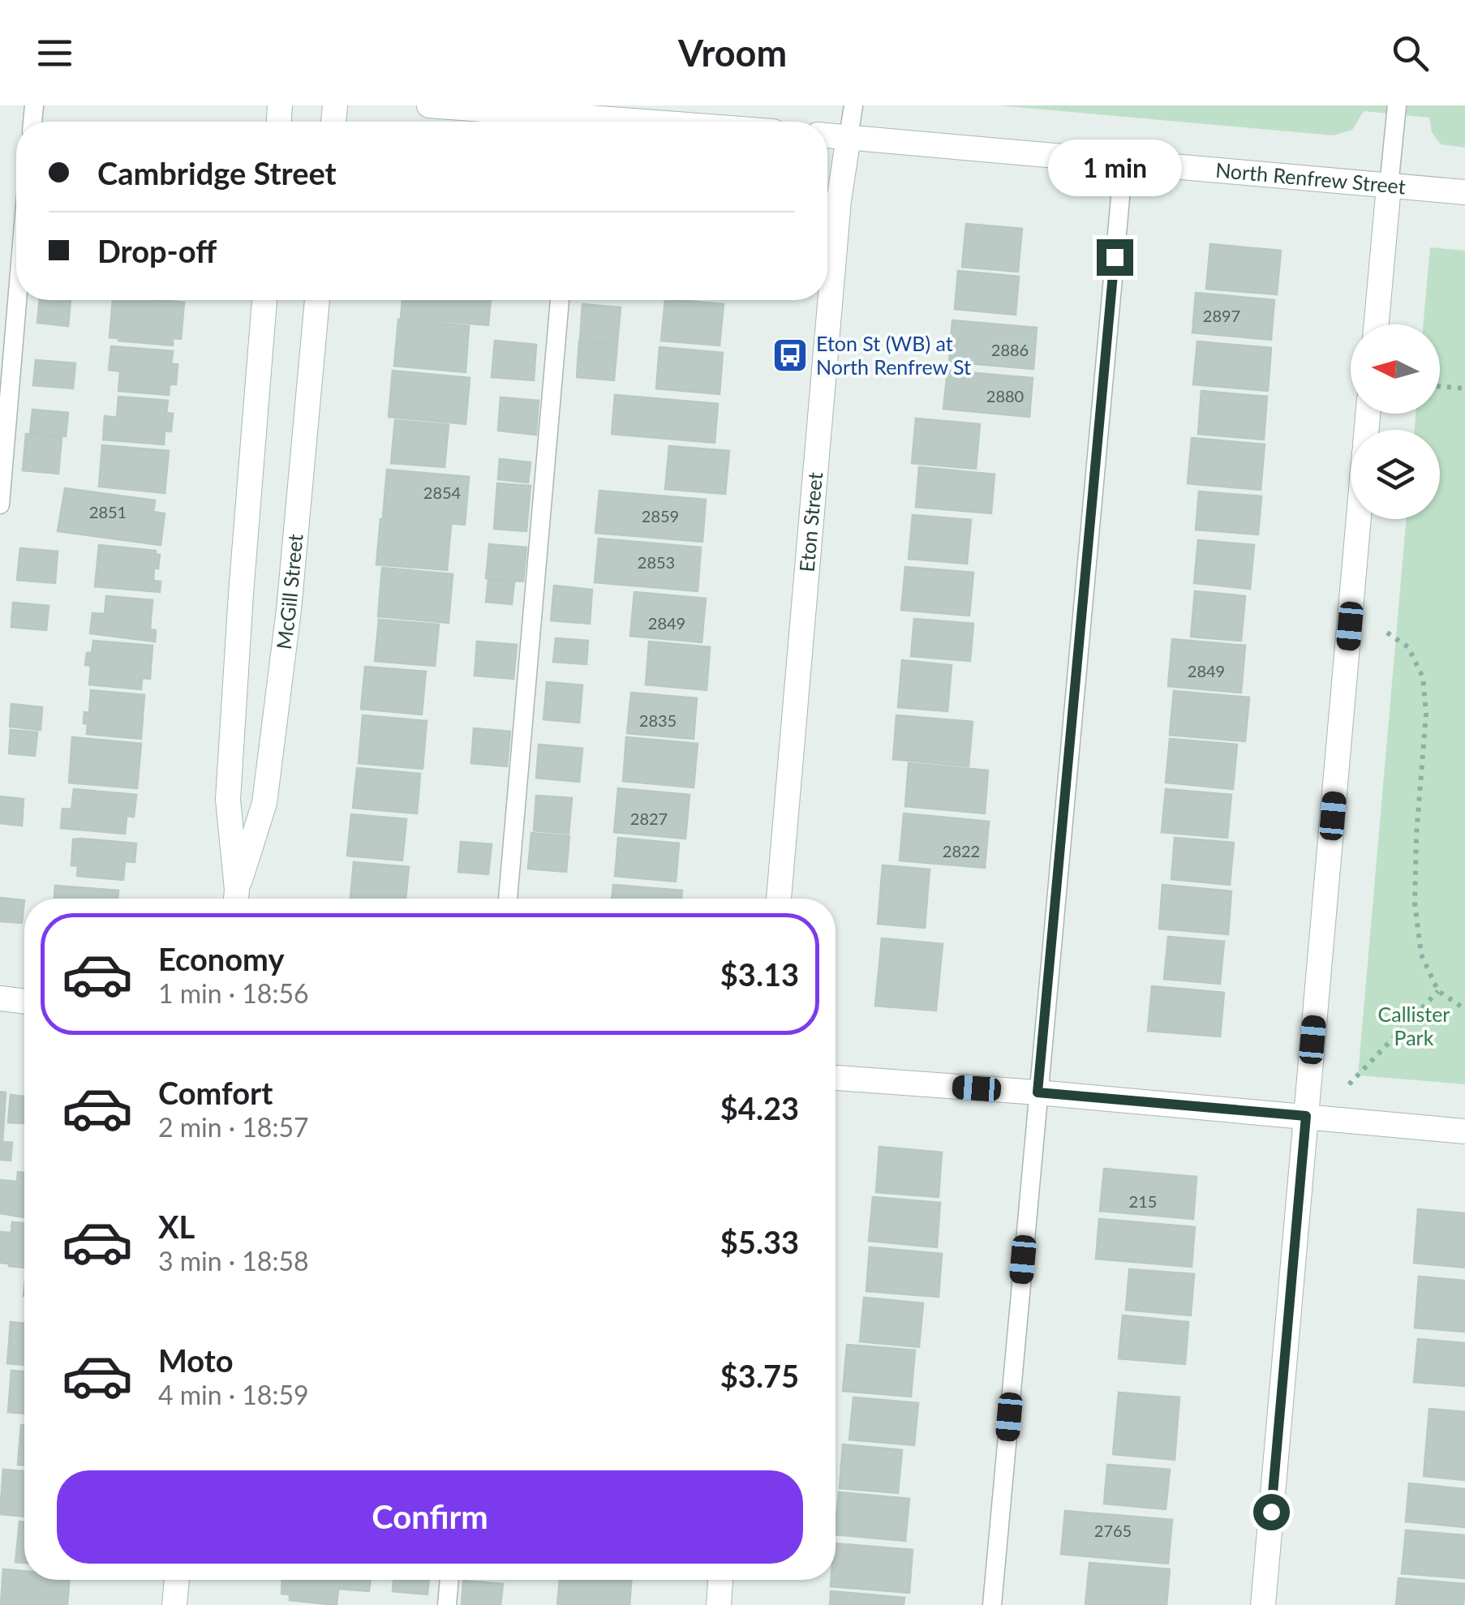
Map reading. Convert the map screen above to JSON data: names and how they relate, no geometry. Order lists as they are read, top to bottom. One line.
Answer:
{"streets":{"street":["North Renfrew Street","Eton Street","McGill Street"]},"crossings":[["North Renfrew Street","Eton Street"]],"parks":["Callister Park"],"places":{"bus stop":["Eton St (WB) at North Renfrew St"]},"house_numbers":["2897","2886","2880","2854","2851","2859","2853","2849","2849","2835","2827","2822","215","2765"],"north":"left","page":{"header":"Vroom","banner":["Cambridge Street","Drop-off"],"bubble":"1 min","list":[{"name":"Economy","note":"1 min · 18:56","value":"$3.13"},{"name":"Comfort","note":"2 min · 18:57","value":"$4.23"},{"name":"XL","note":"3 min · 18:58","value":"$5.33"},{"name":"Moto","note":"4 min · 18:59","value":"$3.75"}],"buttons":"Confirm"}}
